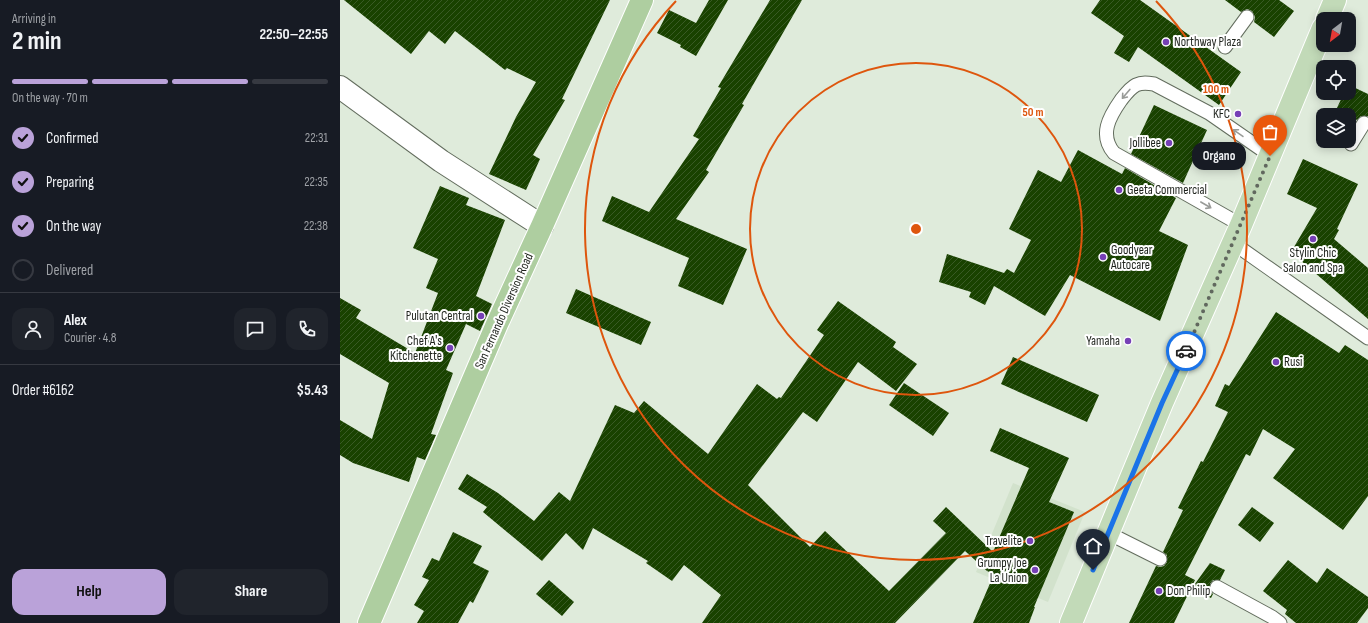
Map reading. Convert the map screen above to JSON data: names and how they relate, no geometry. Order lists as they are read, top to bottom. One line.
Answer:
{"streets":{"highway":["San Fernando Diversion Road"]},"places":["Northway Plaza","KFC","Jollibee","Organo","Geeta Commercial","Stylin Chic Salon and Spa","Goodyear Autocare","Pulutan Central","Yamaha","Chef A's Kitchenette","Rusi","Travelite","Grumpy Joe La Union","Don Philip"],"north":"bottom left","page":{"heading":["2 min","Arriving in","22:50–22:55"],"panel":["Alex","Courier · 4.8","Order #6162","$5.43"],"bar":"On the way · 70 m","list":[["Confirmed","22:31"],["Preparing","22:35"],["On the way","22:38"],"Delivered"],"bubble":"Organo","buttons":["Help","Share"]},"rings":["100 m","50 m"]}
